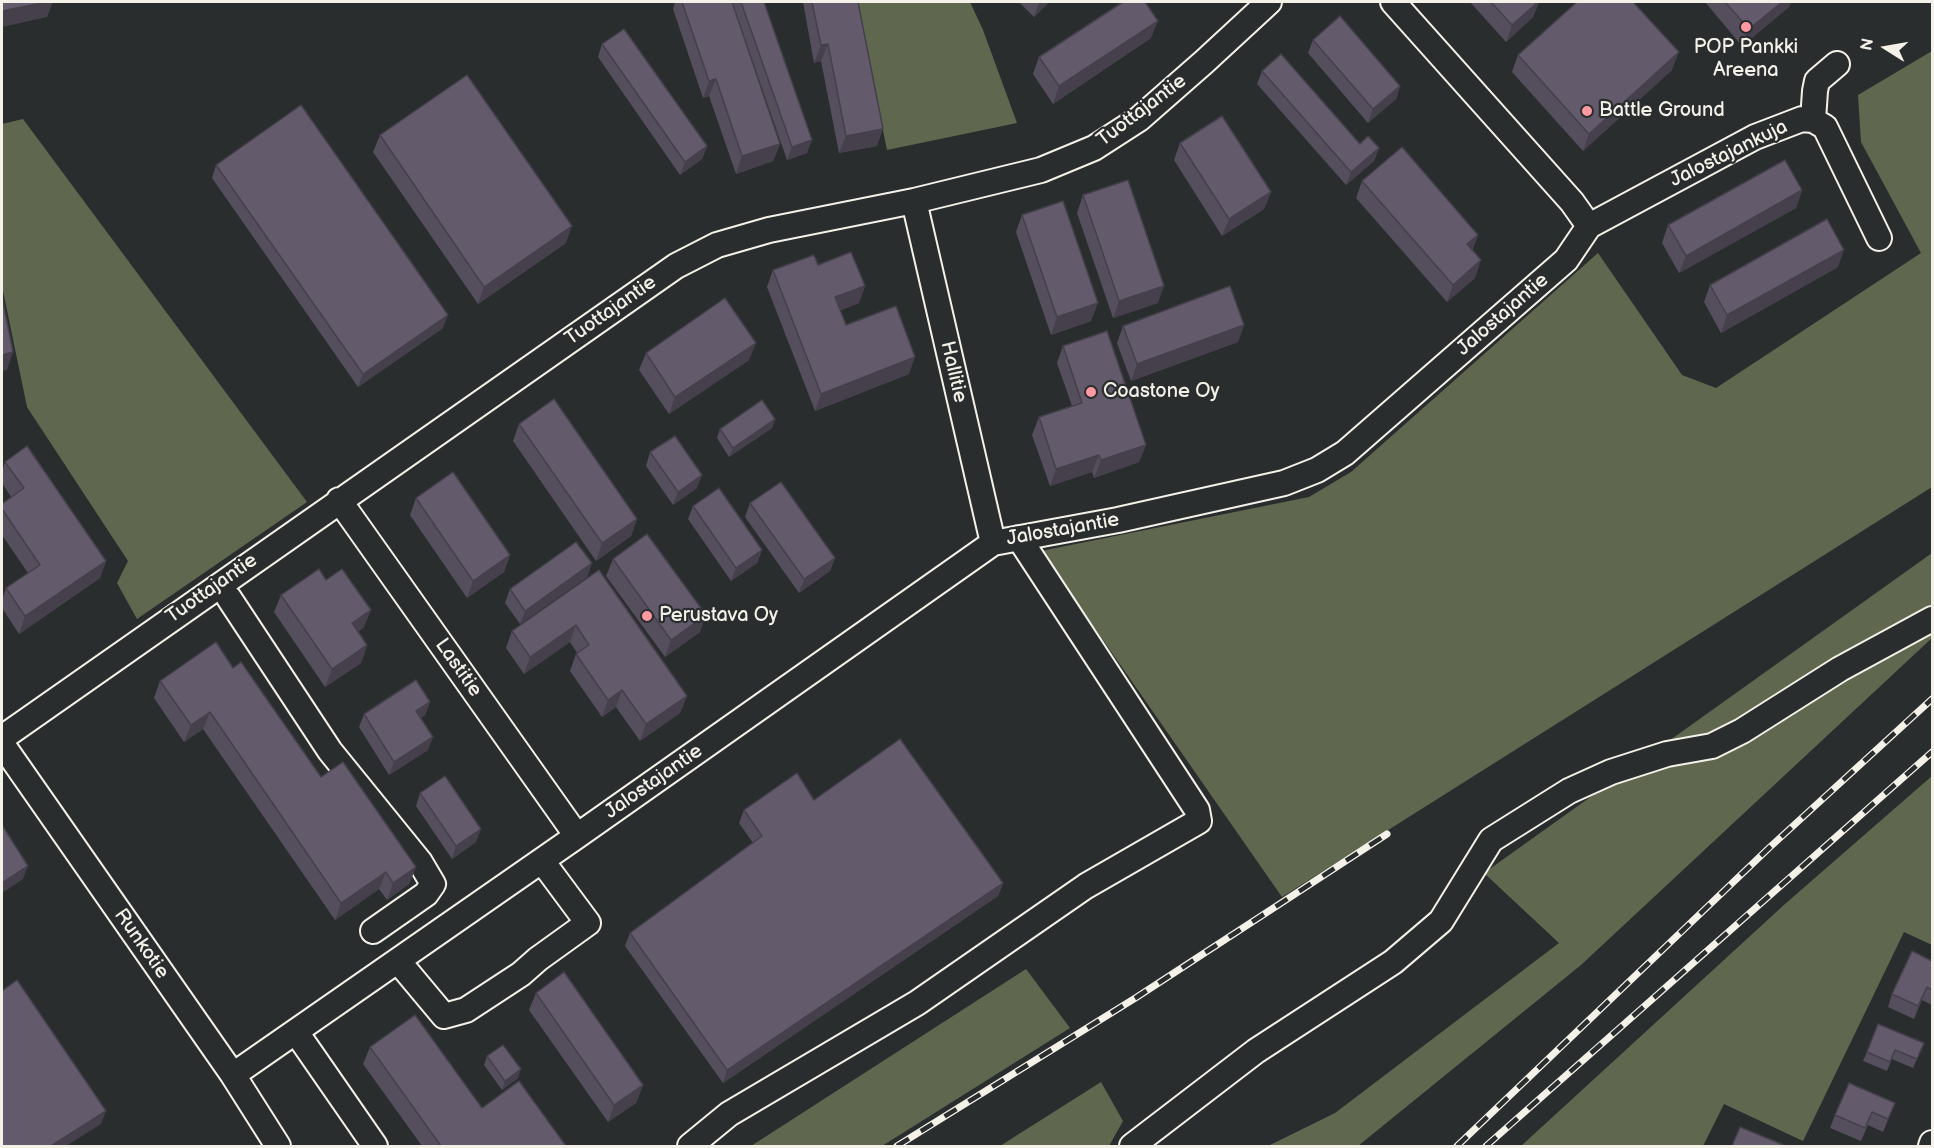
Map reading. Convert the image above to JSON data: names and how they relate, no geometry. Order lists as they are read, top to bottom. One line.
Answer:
{"streets":{"street":["Tuottajantie","Jalostajankuja","Jalostajantie","Hallitie","Lastitie","Runkotie"]},"crossings":[["Tuottajantie","Hallitie"],["Tuottajantie","Lastitie"],["Jalostajankuja","Jalostajantie"],["Jalostajantie","Hallitie"],["Jalostajantie","Lastitie"],["Jalostajantie","Runkotie"]],"places":["POP Pankki Areena","Battle Ground","Coastone Oy","Perustava Oy"],"north":"left"}
